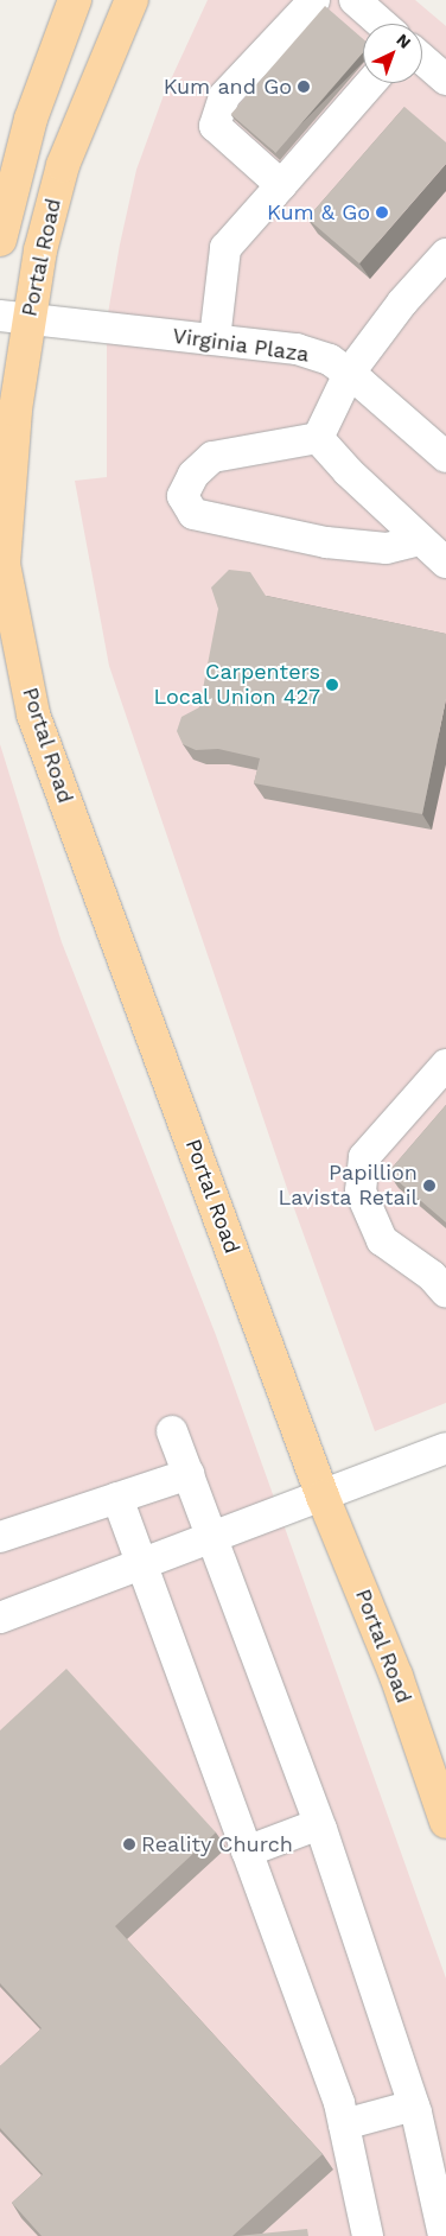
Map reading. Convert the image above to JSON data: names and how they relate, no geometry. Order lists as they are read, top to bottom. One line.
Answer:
{"streets":{"main road":["Portal Road"],"street":["Virginia Plaza"]},"crossings":[["Portal Road","Virginia Plaza"]],"places":["Kum and Go","Kum & Go","Carpenters Local Union 427","Papillion Lavista Retail","Reality Church"],"north":"top right"}
